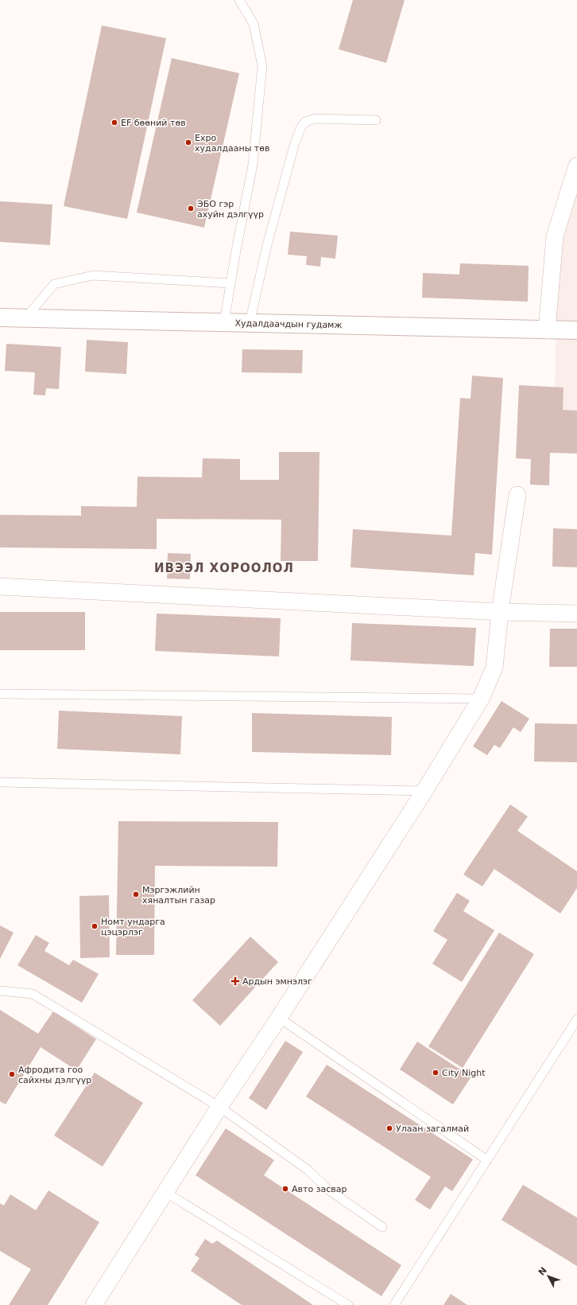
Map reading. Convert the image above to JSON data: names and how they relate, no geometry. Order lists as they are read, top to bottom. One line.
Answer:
{"streets":{"main road":["Худалдаачдын гудамж"]},"districts":["ИВЭЭЛ ХОРООЛОЛ"],"places":{"other":["EF бөөний төв","Expo худалдааны төв","ЭБО гэр ахуйн дэлгүүр","Мэргэжлийн хяналтын газар","Номт ундарга цэцэрлэг","City Night","Афродита гоо сайхны дэлгүүр","Улаан загалмай","Авто засвар"],"health":["Ардын эмнэлэг"]},"north":"top left"}
